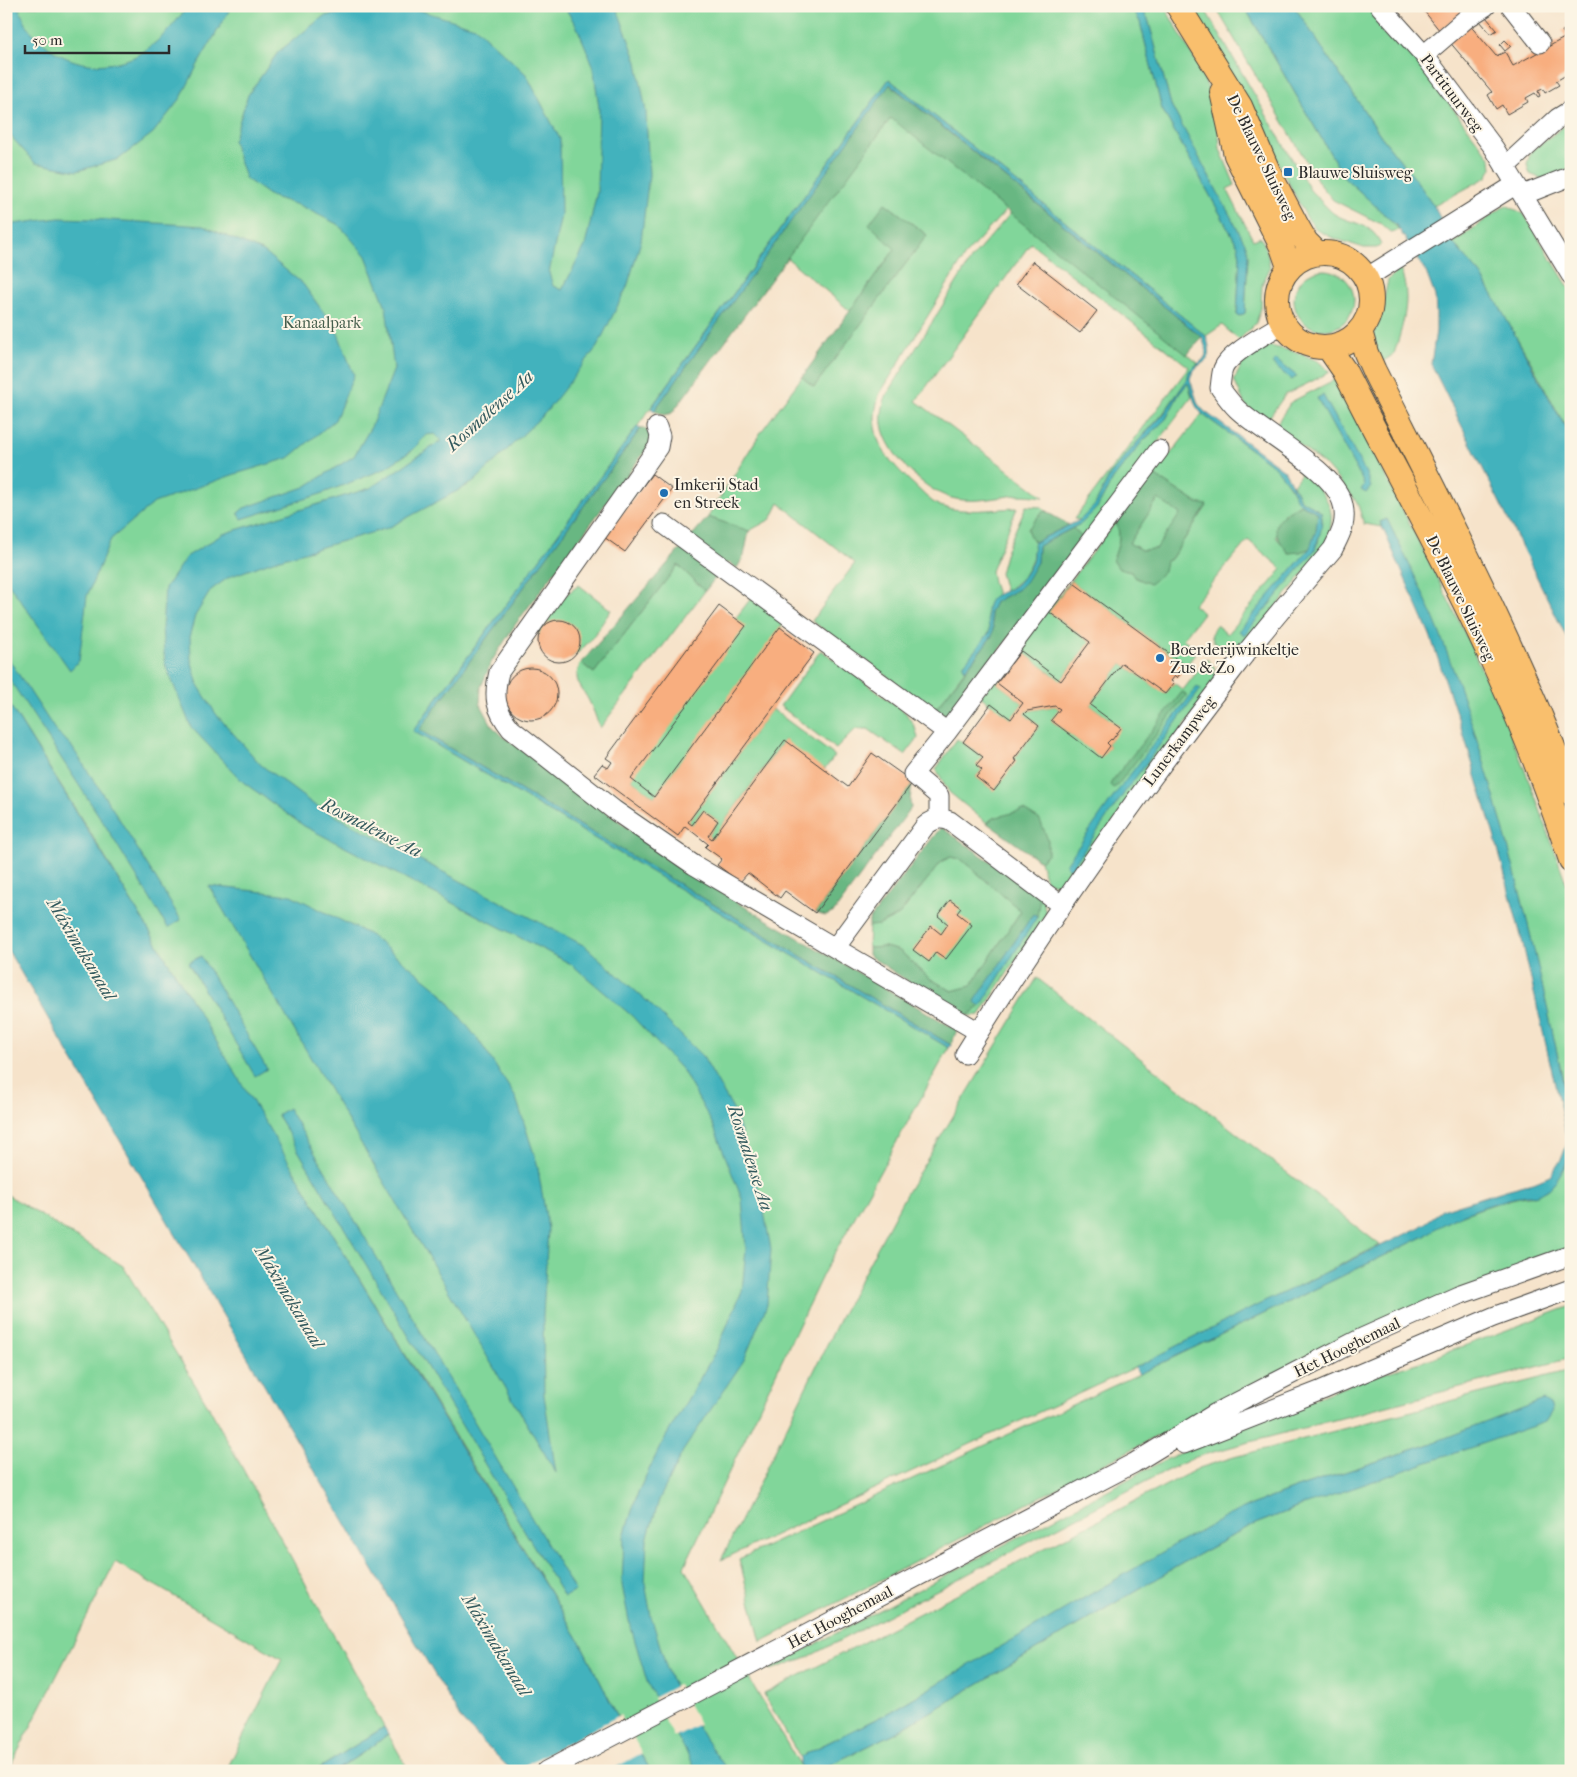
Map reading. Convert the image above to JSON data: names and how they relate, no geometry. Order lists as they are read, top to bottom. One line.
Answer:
{"streets":{"main road":["De Blauwe Sluisweg"],"street":["Partituurweg","Lunerkampweg","Het Hooghemaal"]},"crossings":[["De Blauwe Sluisweg","Lunerkampweg"]],"water":["Rosmalense Aa","Máximakanaal"],"parks":["Kanaalpark"],"places":{"transit":["Blauwe Sluisweg"],"other":["Imkerij Stad en Streek","Boerderijwinkeltje Zus & Zo"]},"scale_bar":"50 m"}
